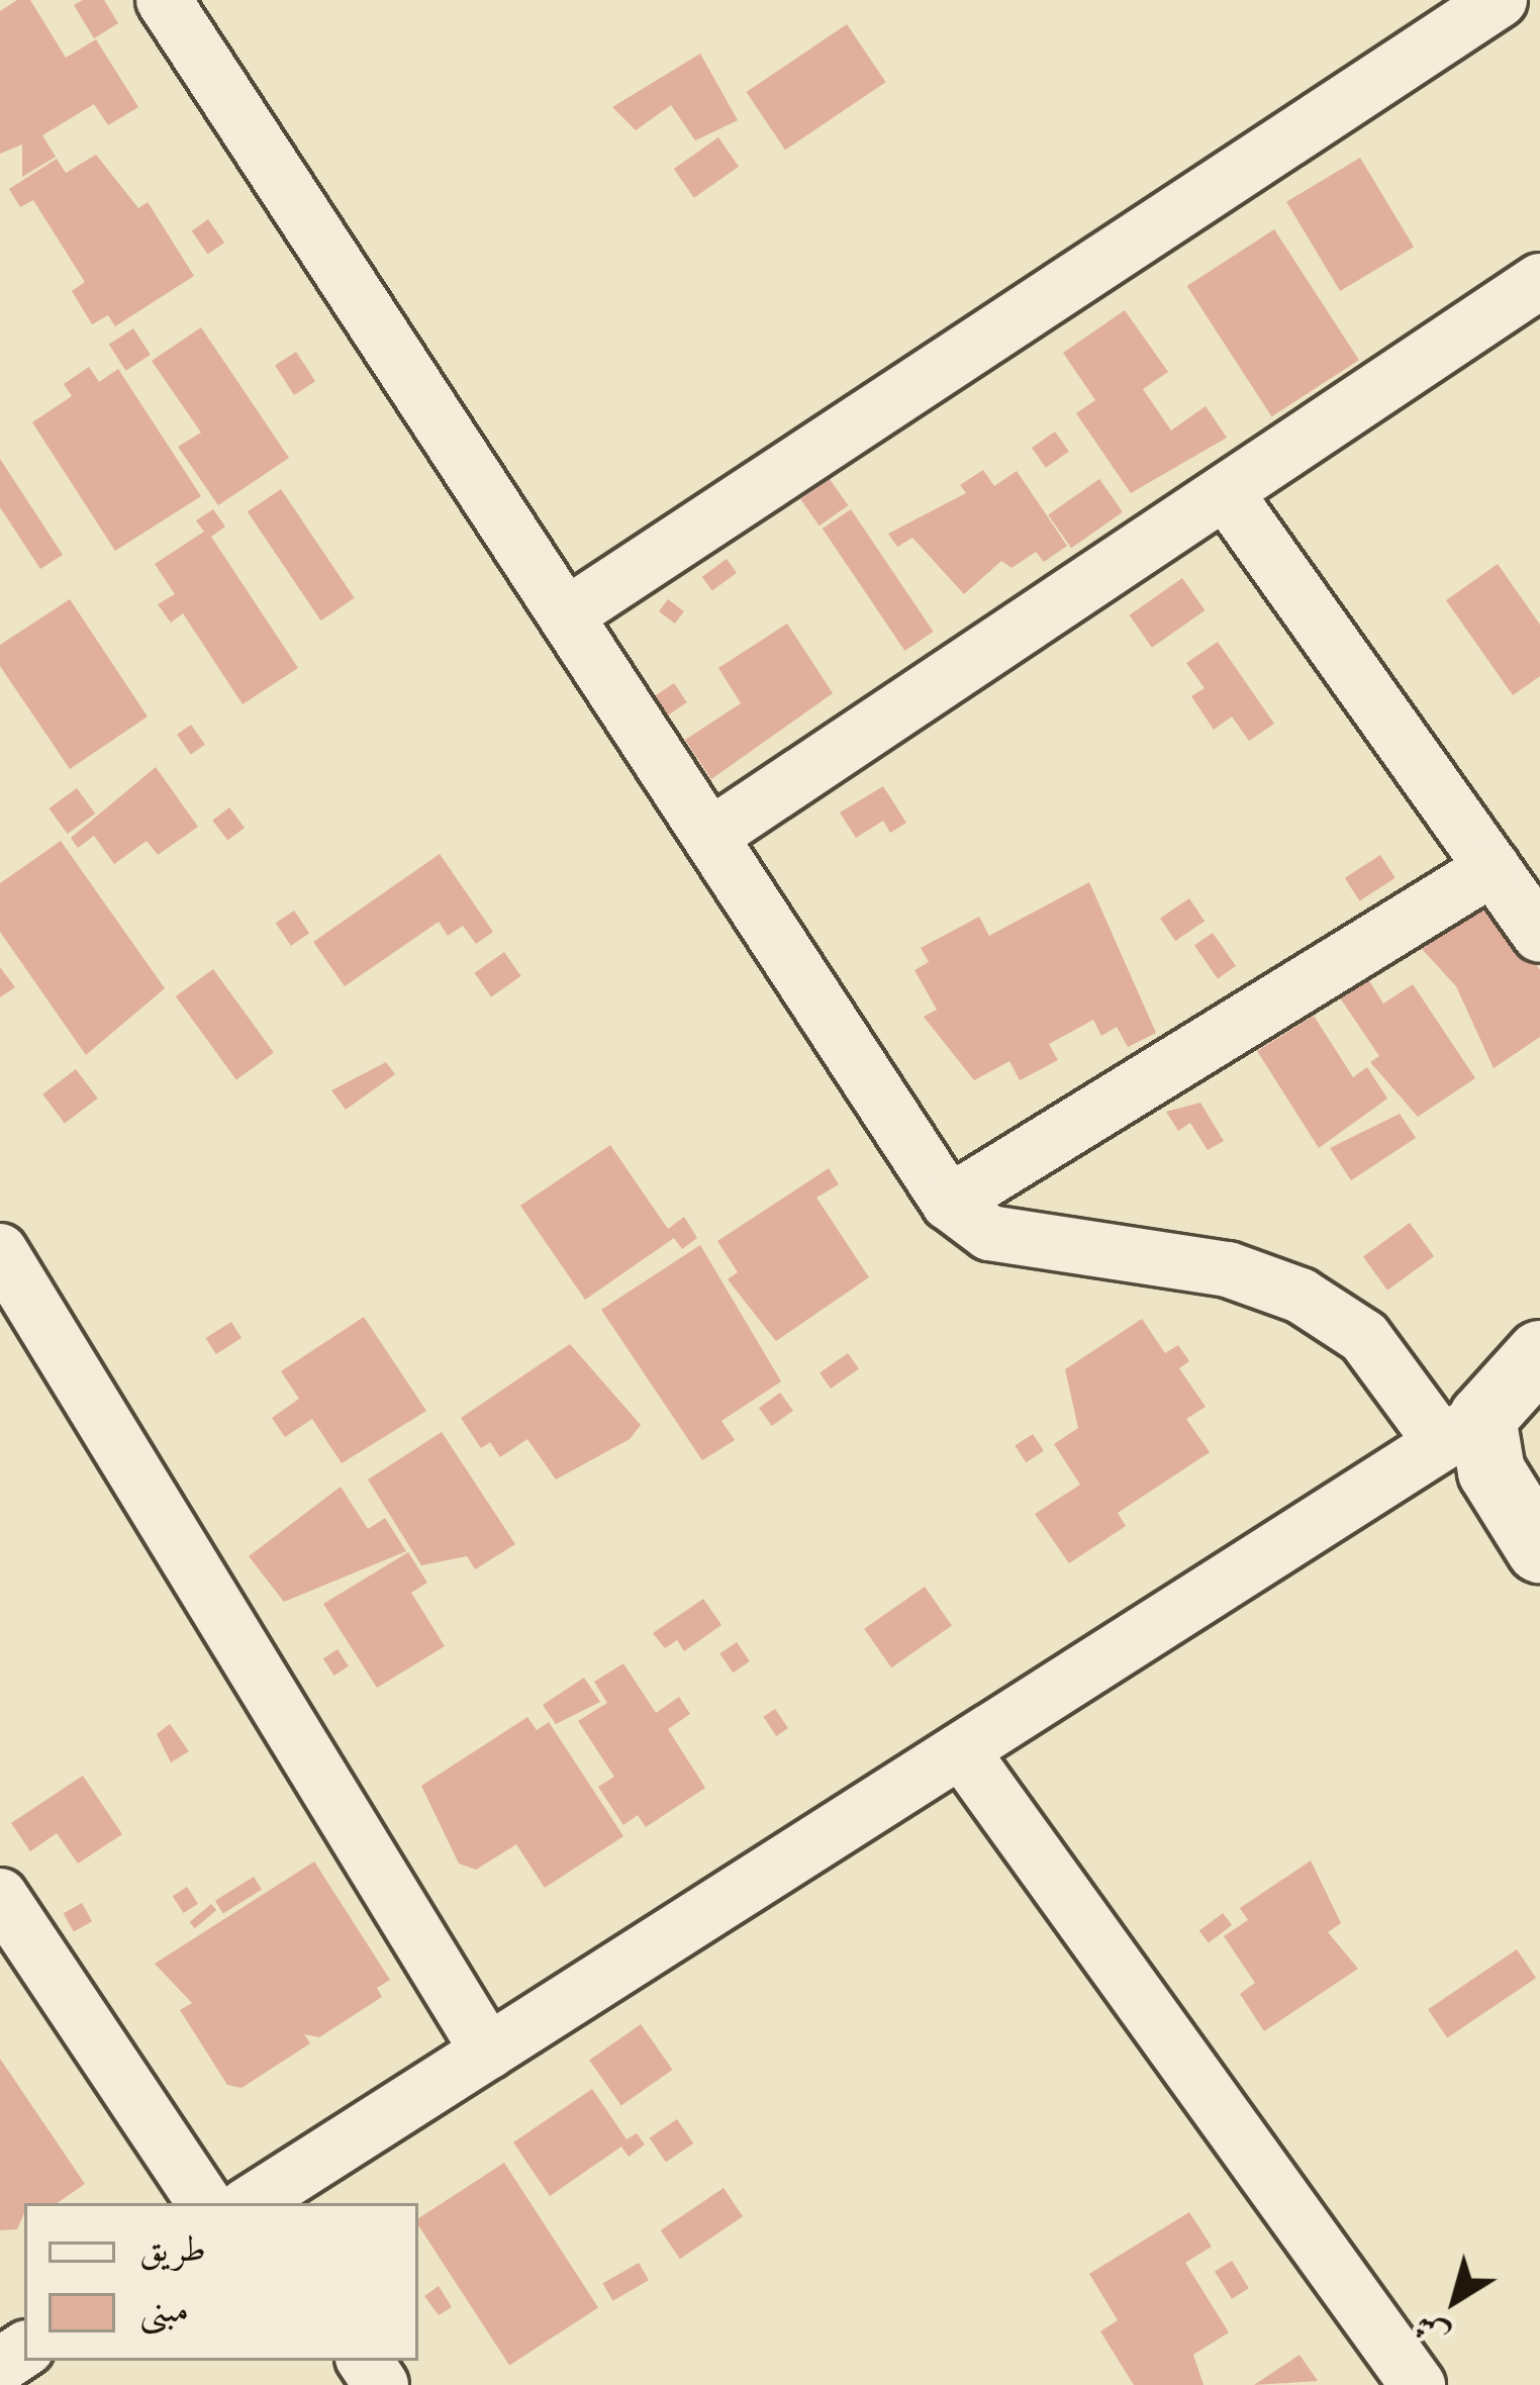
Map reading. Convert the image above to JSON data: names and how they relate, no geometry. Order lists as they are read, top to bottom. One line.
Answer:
{"legend":["طريق","مبنى"],"north":"bottom left"}
